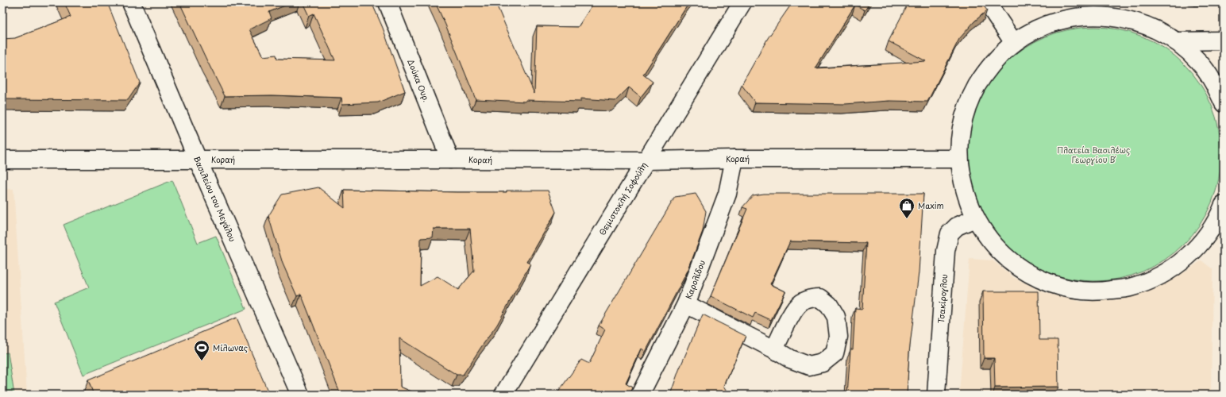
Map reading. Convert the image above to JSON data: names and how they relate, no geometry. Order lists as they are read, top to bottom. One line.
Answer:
{"streets":{"street":["Δούκα Ουρ.","Κοραή","Βασιλείου του Μεγάλου","Θεμιστοκλή Σοφούλη","Καρολίδου","Τσακίρογλου"]},"crossings":[["Δούκα Ουρ.","Κοραή"],["Κοραή","Βασιλείου του Μεγάλου"],["Κοραή","Θεμιστοκλή Σοφούλη"],["Κοραή","Καρολίδου"]],"parks":["Πλατεία Βασιλέως Γεωργίου Β΄"],"places":{"shop":["Maxim"],"sports":["Μίλωνας"]}}
